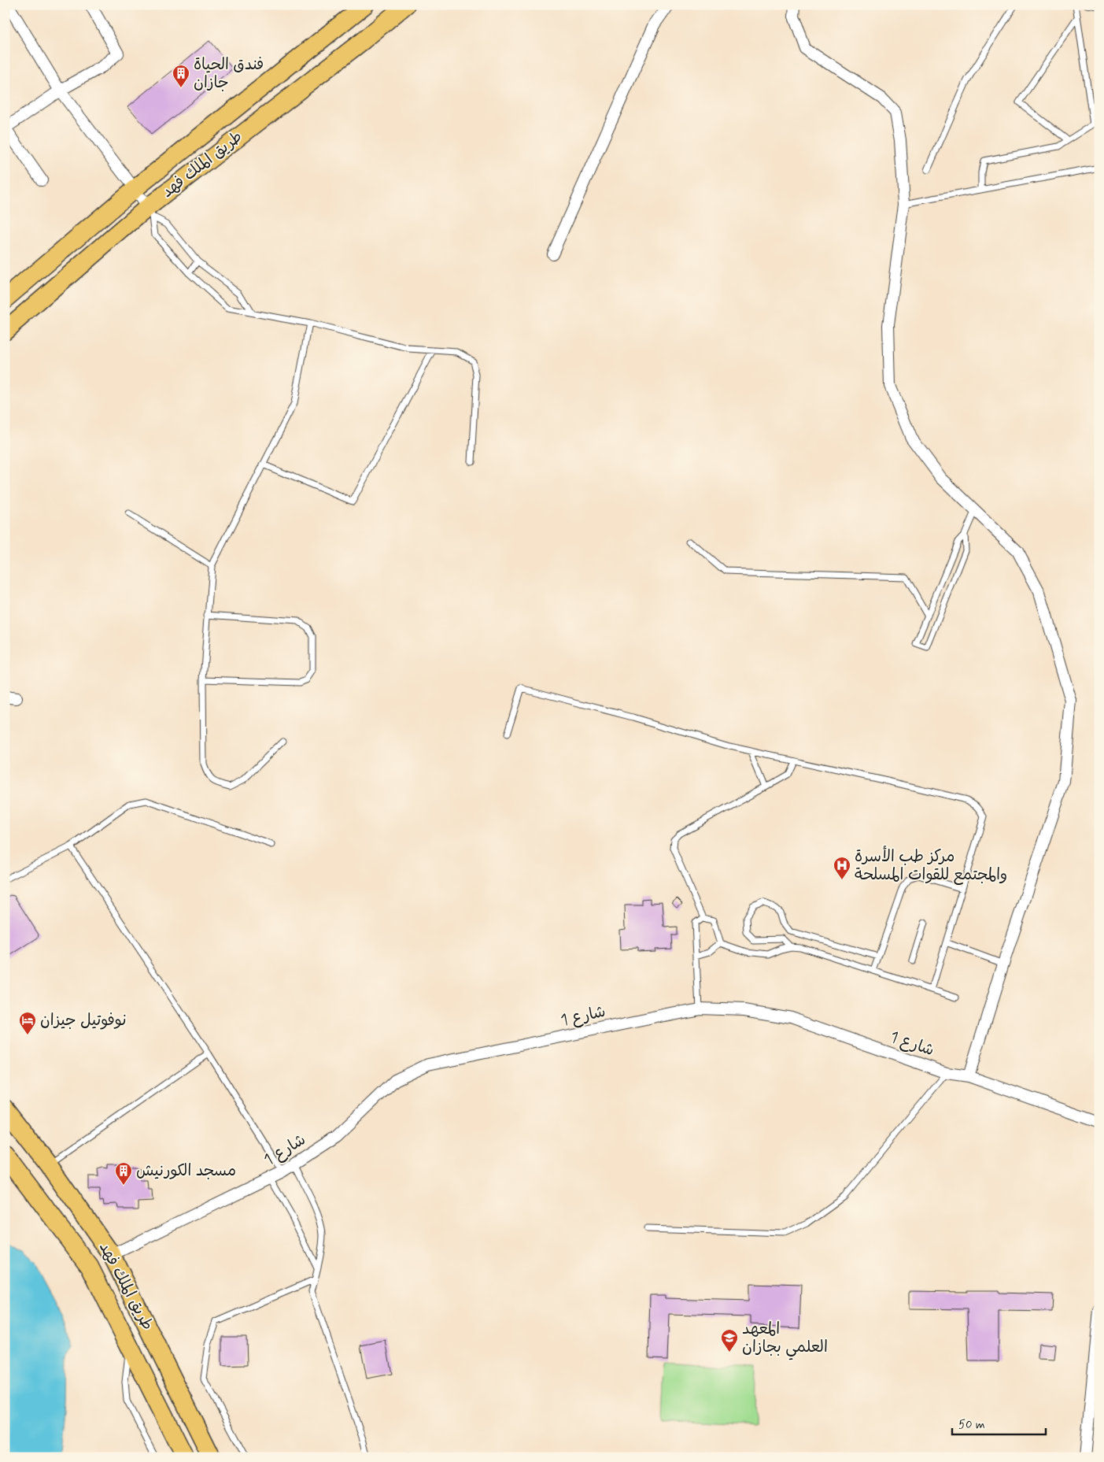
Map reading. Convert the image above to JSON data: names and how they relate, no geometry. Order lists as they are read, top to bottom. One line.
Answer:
{"streets":{"main road":["طريق الملك فهد"],"street":["شارع 1"]},"crossings":[["طريق الملك فهد","شارع 1"]],"places":{"building":["فندق الحياة جازان","مسجد الكورنيش"],"hospital":["مركز طب الأسرة والمجتمع للقوات المسلحة"],"hotel":["نوفوتيل جيزان"],"school or university":["المعهد العلمي بجازان"]},"scale_bar":"50 m"}
